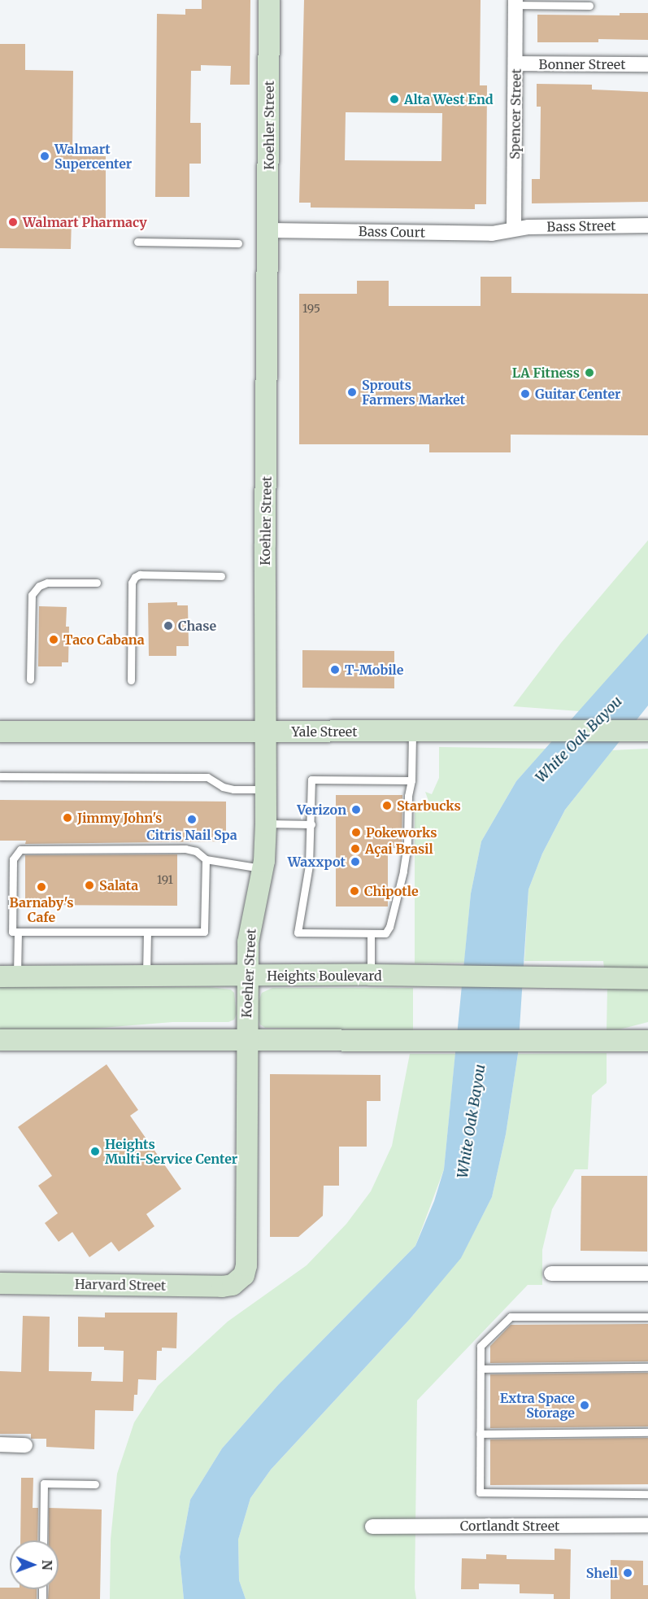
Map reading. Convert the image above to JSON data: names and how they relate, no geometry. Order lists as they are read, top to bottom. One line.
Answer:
{"streets":{"main road":["Koehler Street","Yale Street","Heights Boulevard","Harvard Street"],"street":["Bonner Street","Spencer Street","Bass Street","Bass Court","Cortlandt Street"]},"crossings":[["Bonner Street","Spencer Street"],["Spencer Street","Bass Street"],["Spencer Street","Bass Court"],["Koehler Street","Bass Court"],["Koehler Street","Yale Street"],["Koehler Street","Heights Boulevard"],["Koehler Street","Harvard Street"],["Bass Street","Bass Court"]],"water":["White Oak Bayou"],"places":["Alta West End","Walmart Supercenter","Walmart Pharmacy","LA Fitness","Sprouts Farmers Market","Guitar Center","Chase","Taco Cabana","T-Mobile","Starbucks","Verizon","Jimmy John's","Citris Nail Spa","Pokeworks","Açai Brasil","Waxxpot","Salata","Barnaby's Cafe","Chipotle","Heights Multi-Service Center","Extra Space Storage","Shell"],"house_numbers":["195","191"],"north":"right"}
